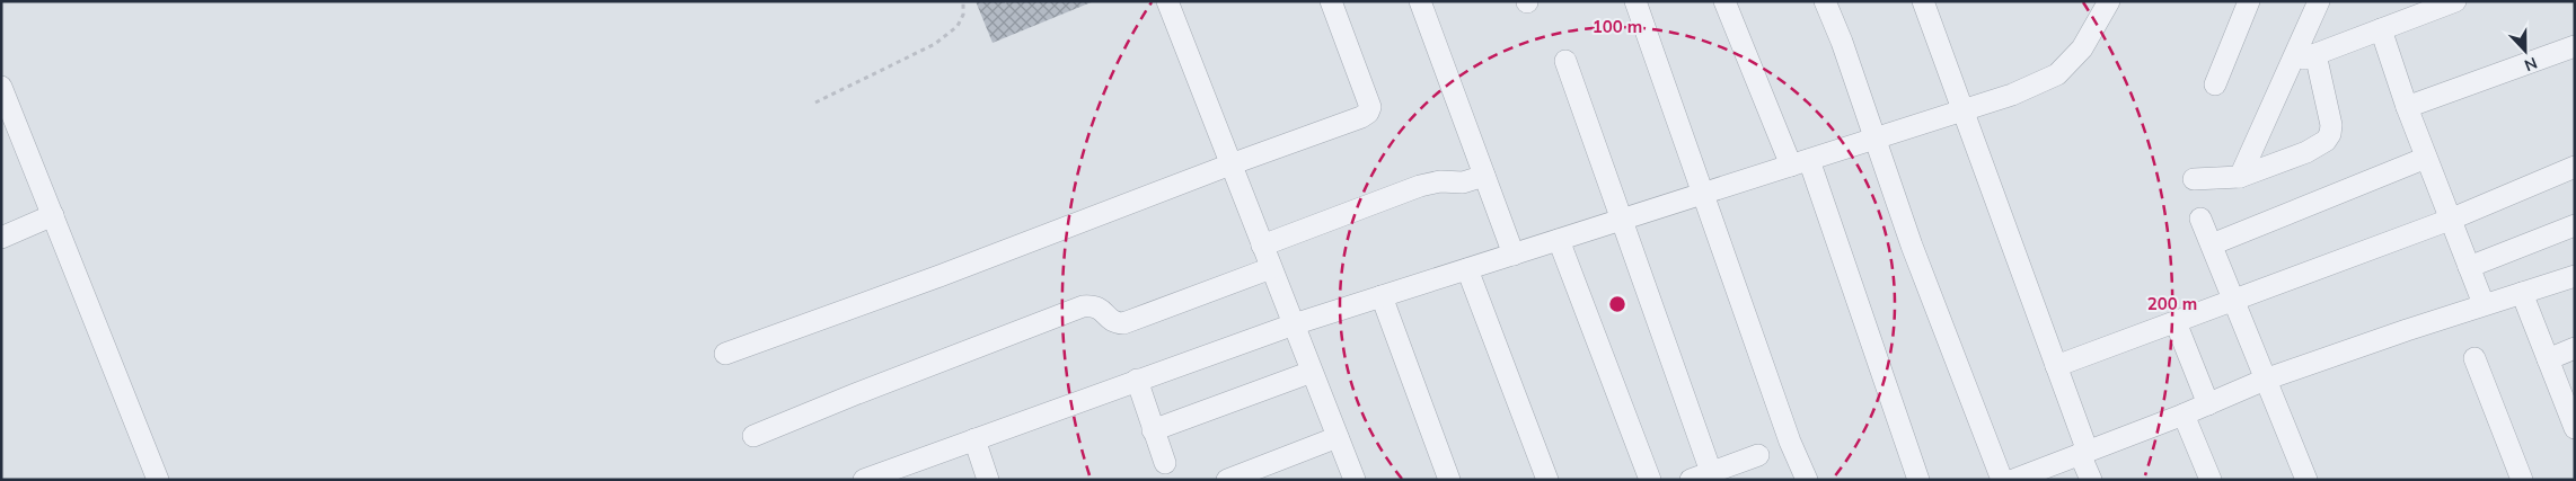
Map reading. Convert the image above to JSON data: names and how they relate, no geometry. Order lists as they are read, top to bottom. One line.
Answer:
{"north":"bottom","rings":["100 m","200 m"]}
